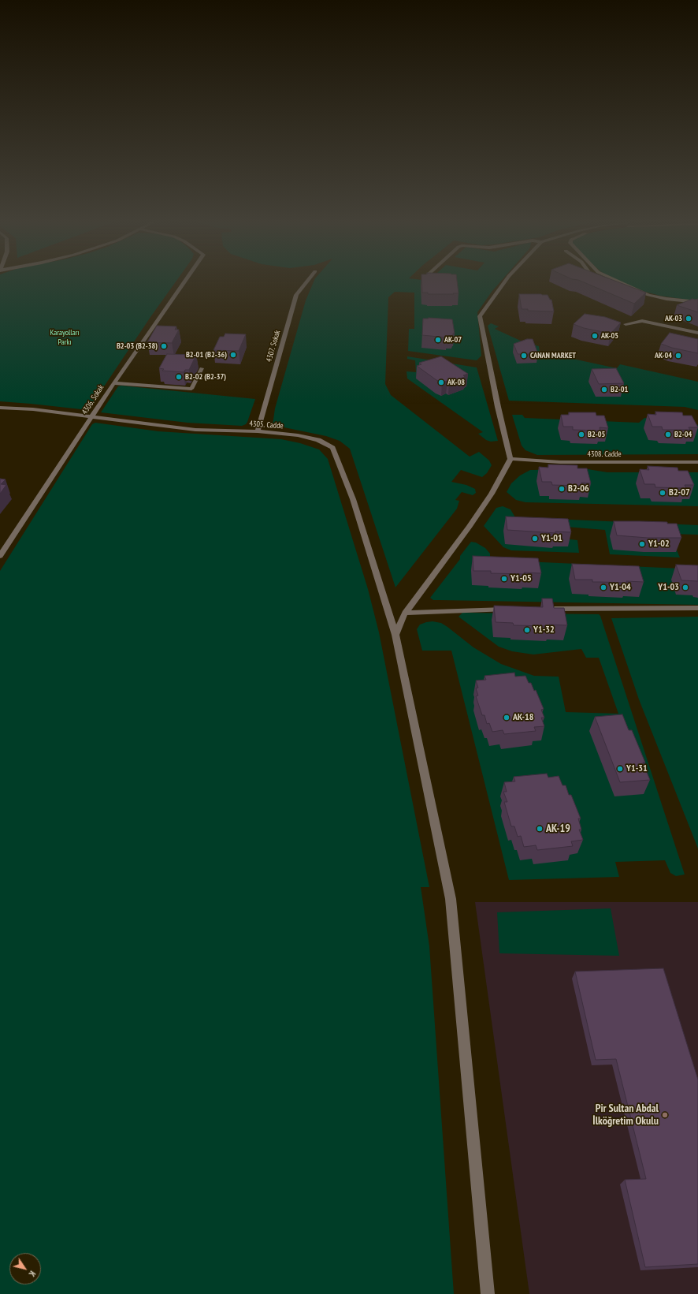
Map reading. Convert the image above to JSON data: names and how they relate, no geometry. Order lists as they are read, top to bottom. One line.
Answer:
{"streets":{"street":["4307. Sokak","4306. Sokak","4305. Cadde","4308. Cadde"]},"crossings":[["4307. Sokak","4305. Cadde"],["4306. Sokak","4305. Cadde"]],"parks":["Karayolları Parkı"],"places":["AK-03","AK-05","AK-07","B2-03 (B2-38)","B2-01 (B2-36)","CANAN MARKET","AK-04","B2-02 (B2-37)","AK-08","B2-01","B2-05","B2-04","B2-06","B2-07","Y1-01","Y1-02","Y1-05","Y1-04","Y1-03","Y1-32","AK-18","Y1-31","AK-19","Pir Sultan Abdal İlköğretim Okulu"],"north":"bottom right"}
